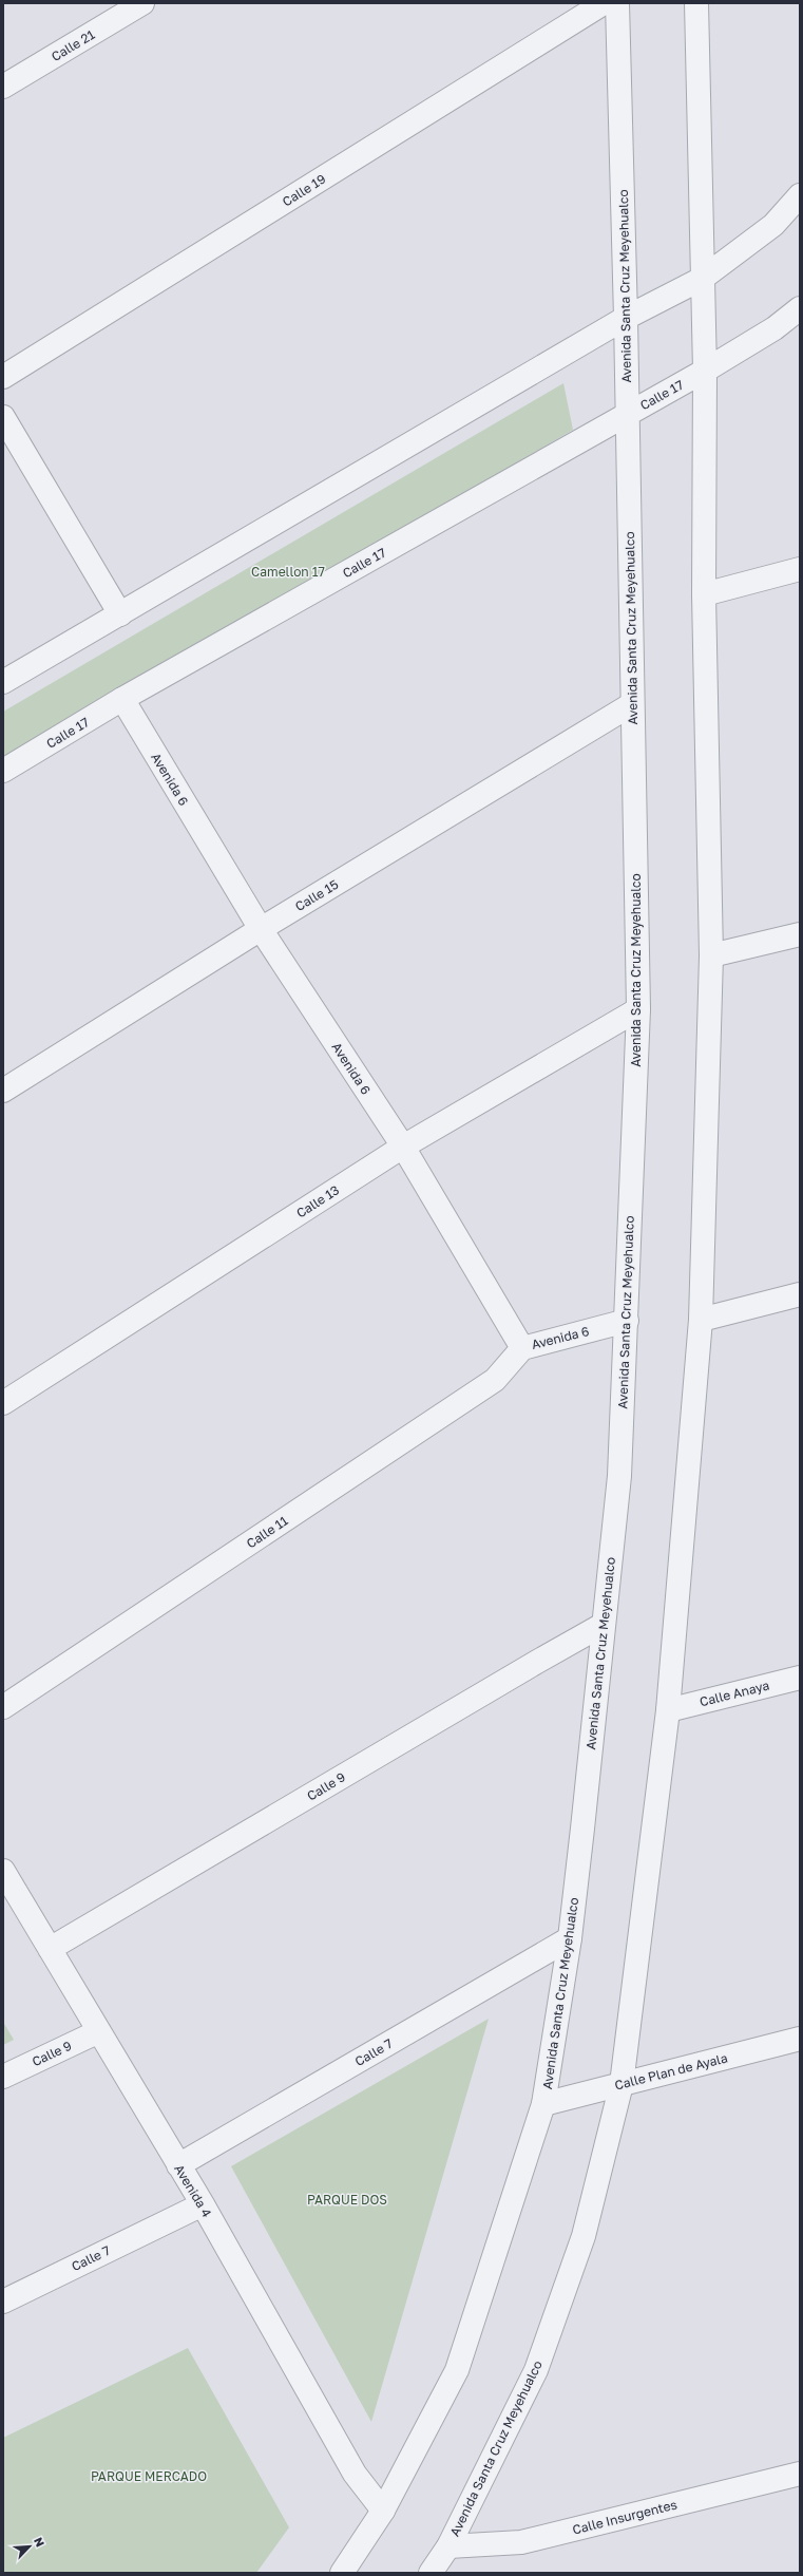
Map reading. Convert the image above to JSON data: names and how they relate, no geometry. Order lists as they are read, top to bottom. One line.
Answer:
{"streets":{"street":["Calle 21","Calle 19","Avenida Santa Cruz Meyehualco","Calle 17","Avenida 6","Calle 15","Calle 13","Calle 11","Calle Anaya","Calle 9","Calle 7","Calle Plan de Ayala","Avenida 4","Calle Insurgentes"]},"crossings":[["Avenida Santa Cruz Meyehualco","Calle 17"],["Avenida Santa Cruz Meyehualco","Avenida 6"],["Avenida Santa Cruz Meyehualco","Calle 15"],["Avenida Santa Cruz Meyehualco","Calle 13"],["Avenida Santa Cruz Meyehualco","Calle Anaya"],["Avenida Santa Cruz Meyehualco","Calle 9"],["Avenida Santa Cruz Meyehualco","Calle 7"],["Avenida Santa Cruz Meyehualco","Calle Plan de Ayala"],["Avenida Santa Cruz Meyehualco","Avenida 4"],["Avenida Santa Cruz Meyehualco","Calle Insurgentes"],["Calle 17","Avenida 6"],["Avenida 6","Calle 15"],["Avenida 6","Calle 13"],["Avenida 6","Calle 11"],["Calle 9","Avenida 4"],["Calle 7","Avenida 4"]],"parks":["Camellon 17","PARQUE DOS","PARQUE MERCADO"],"north":"top right"}
